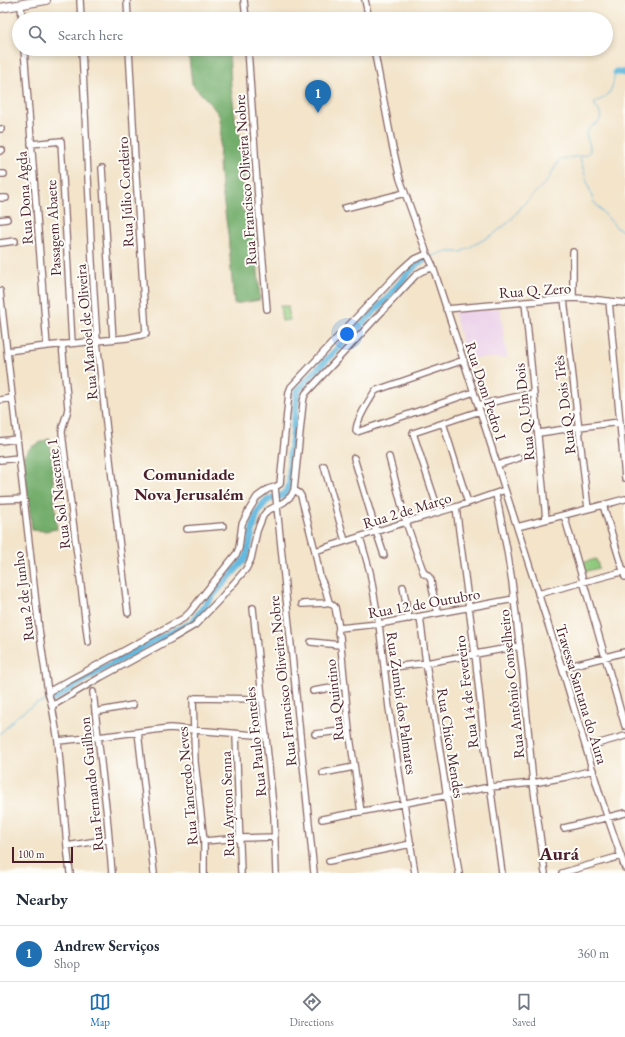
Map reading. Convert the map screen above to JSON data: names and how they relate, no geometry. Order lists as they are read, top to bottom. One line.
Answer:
{"streets":{"street":["Rua Francisco Oliveira Nobre","Rua Júlio Cordeiro","Rua Dona Agda","Passagem Abaete","Rua Q. Zero","Rua Manoel de Oliveira","Rua Dom Pedro I","Rua Q. Dois Três","Rua Q. Um Dois","Rua Sol Nascente 1","Rua 2 de Março","Rua 2 de Junho","Rua 12 de Outubro","Rua Antônio Conselheiro","Rua 14 de Fevereiro","Travessa Santana do Aura","Rua Quintino","Rua Zumbi dos Palmares","Rua Paulo Fonteles","Rua Chico Mendes","Rua Fernando Guilhon","Rua Tancredo Neves","Rua Ayrton Senna"]},"crossings":[["Rua Dona Agda","Passagem Abaete"],["Rua Q. Zero","Rua Dom Pedro I"],["Rua Q. Zero","Rua Q. Dois Três"],["Rua Q. Zero","Rua Q. Um Dois"],["Rua Dom Pedro I","Rua 2 de Março"],["Rua Dom Pedro I","Travessa Santana do Aura"],["Rua 2 de Março","Rua Antônio Conselheiro"],["Rua 2 de Março","Rua 14 de Fevereiro"],["Rua 2 de Março","Rua Quintino"],["Rua 2 de Março","Rua Zumbi dos Palmares"],["Rua 12 de Outubro","Rua Antônio Conselheiro"],["Rua 12 de Outubro","Rua 14 de Fevereiro"],["Rua 12 de Outubro","Rua Quintino"],["Rua 12 de Outubro","Rua Zumbi dos Palmares"],["Rua 12 de Outubro","Rua Chico Mendes"],["Rua Paulo Fonteles","Rua Tancredo Neves"]],"districts":["Comunidade Nova Jerusalém","Aurá"],"scale_bar":"100 m","page":{"search":"Search here","pins":"1","scale":"100 m","heading":"Nearby","list":[{"mark":"1","name":"Andrew Serviços","note":"Shop","value":"360 m"}],"nav":["Map","Directions","Saved"]}}
